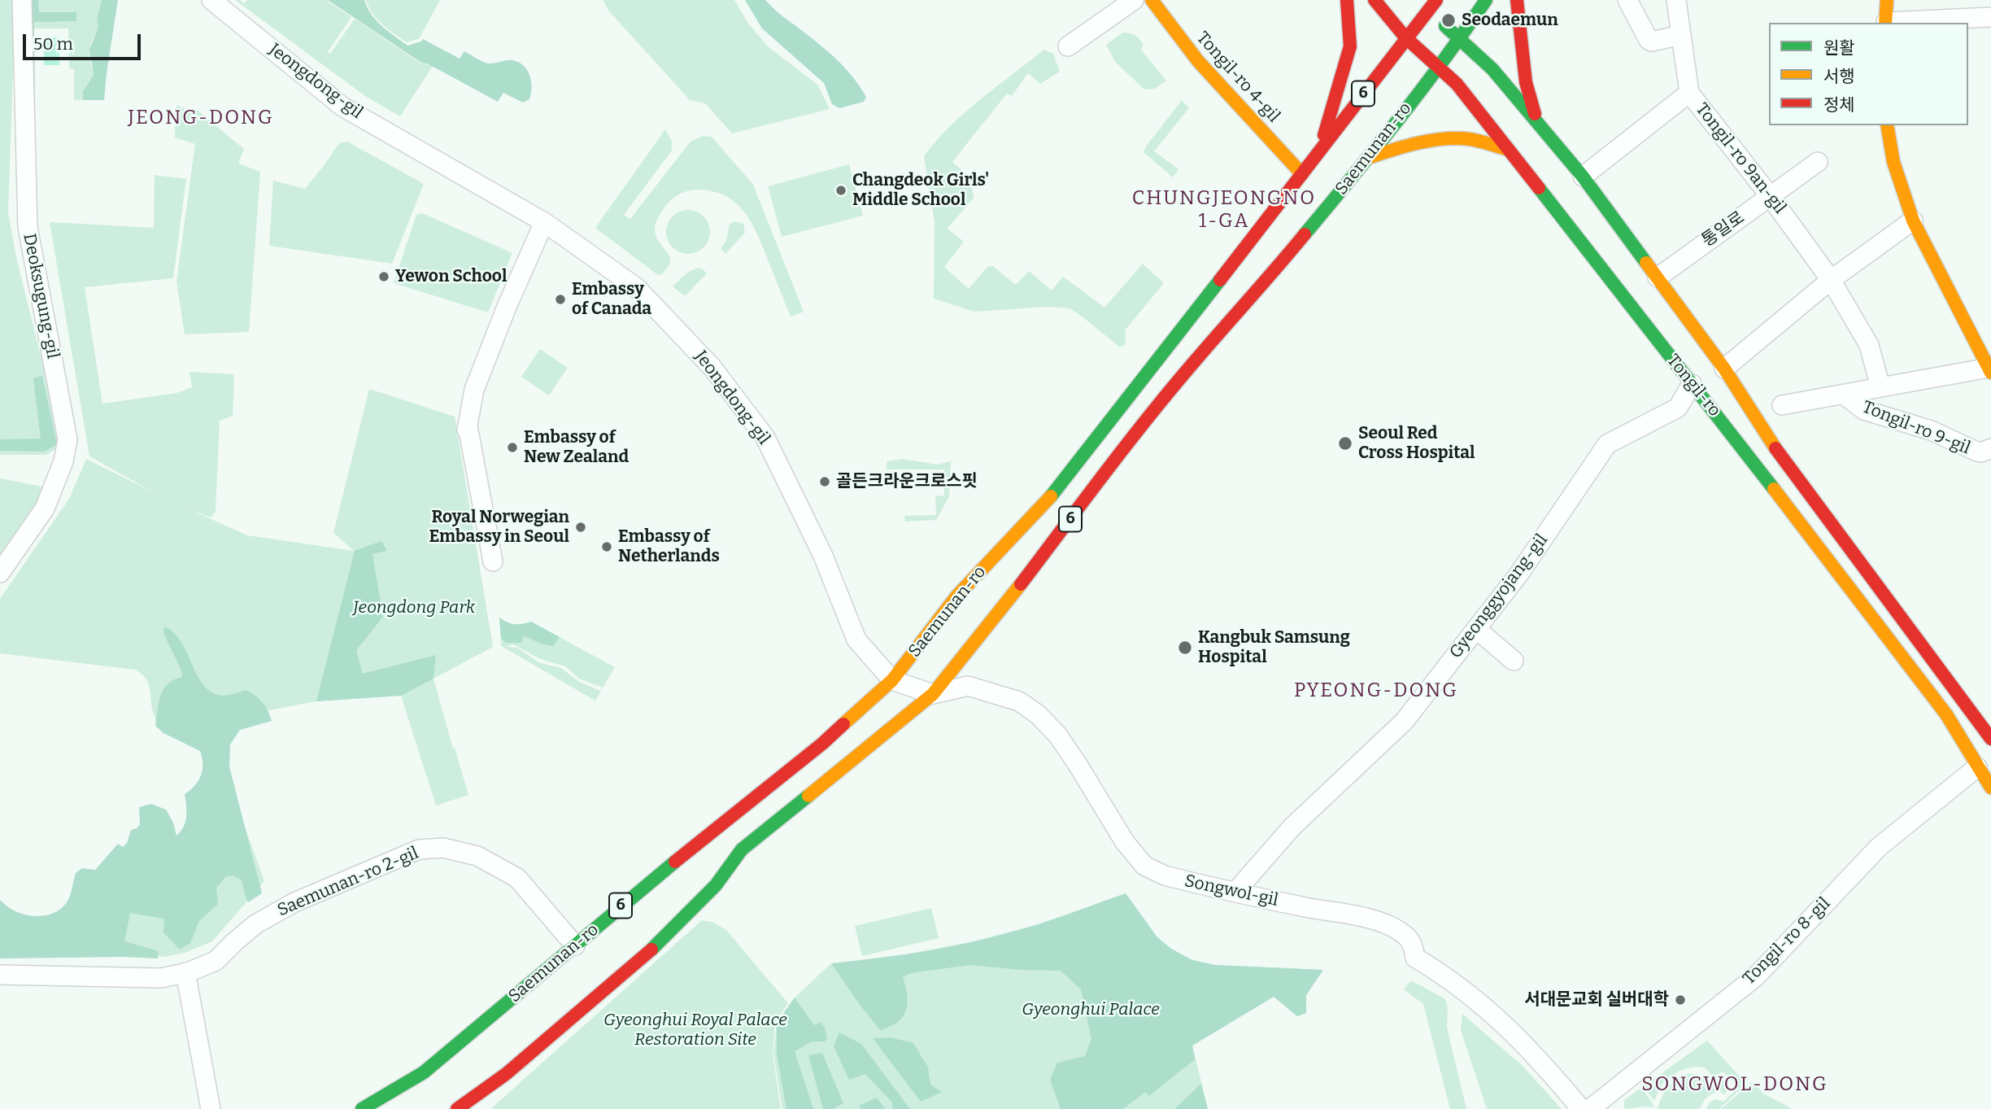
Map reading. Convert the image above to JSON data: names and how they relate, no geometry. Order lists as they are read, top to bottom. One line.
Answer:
{"streets":{"main road":["Tongil-ro 4-gil","6","Saemunan-ro","Tongil-ro"],"street":["Jeongdong-gil","Tongil-ro 9an-gil","통일로","Deoksugung-gil","Tongil-ro 9-gil","Gyeonggyojang-gil","Saemunan-ro 2-gil","Songwol-gil","Tongil-ro 8-gil"]},"crossings":[["Tongil-ro 4-gil","Saemunan-ro"],["Jeongdong-gil","Saemunan-ro"],["6","Saemunan-ro"],["6","Tongil-ro"],["Saemunan-ro","Tongil-ro"],["Saemunan-ro","Saemunan-ro 2-gil"],["Saemunan-ro","Songwol-gil"],["Tongil-ro 9an-gil","통일로"],["Tongil-ro 9an-gil","Tongil-ro 9-gil"],["통일로","Tongil-ro"],["Tongil-ro","Gyeonggyojang-gil"],["Tongil-ro","Tongil-ro 8-gil"],["Gyeonggyojang-gil","Songwol-gil"]],"districts":["JEONG-DONG","CHUNGJEONGNO 1-GA","PYEONG-DONG","SONGWOL-DONG"],"parks":["Jeongdong Park","Gyeonghui Palace","Gyeonghui Royal Palace Restoration Site"],"places":["Seodaemun","Changdeok Girls' Middle School","Yewon School","Embassy of Canada","Seoul Red Cross Hospital","Embassy of New Zealand","골든크라운크로스핏","Royal Norwegian Embassy in Seoul","Embassy of Netherlands","Kangbuk Samsung Hospital","서대문교회 실버대학"],"legend":["원활","서행","정체"],"scale_bar":"50 m"}
